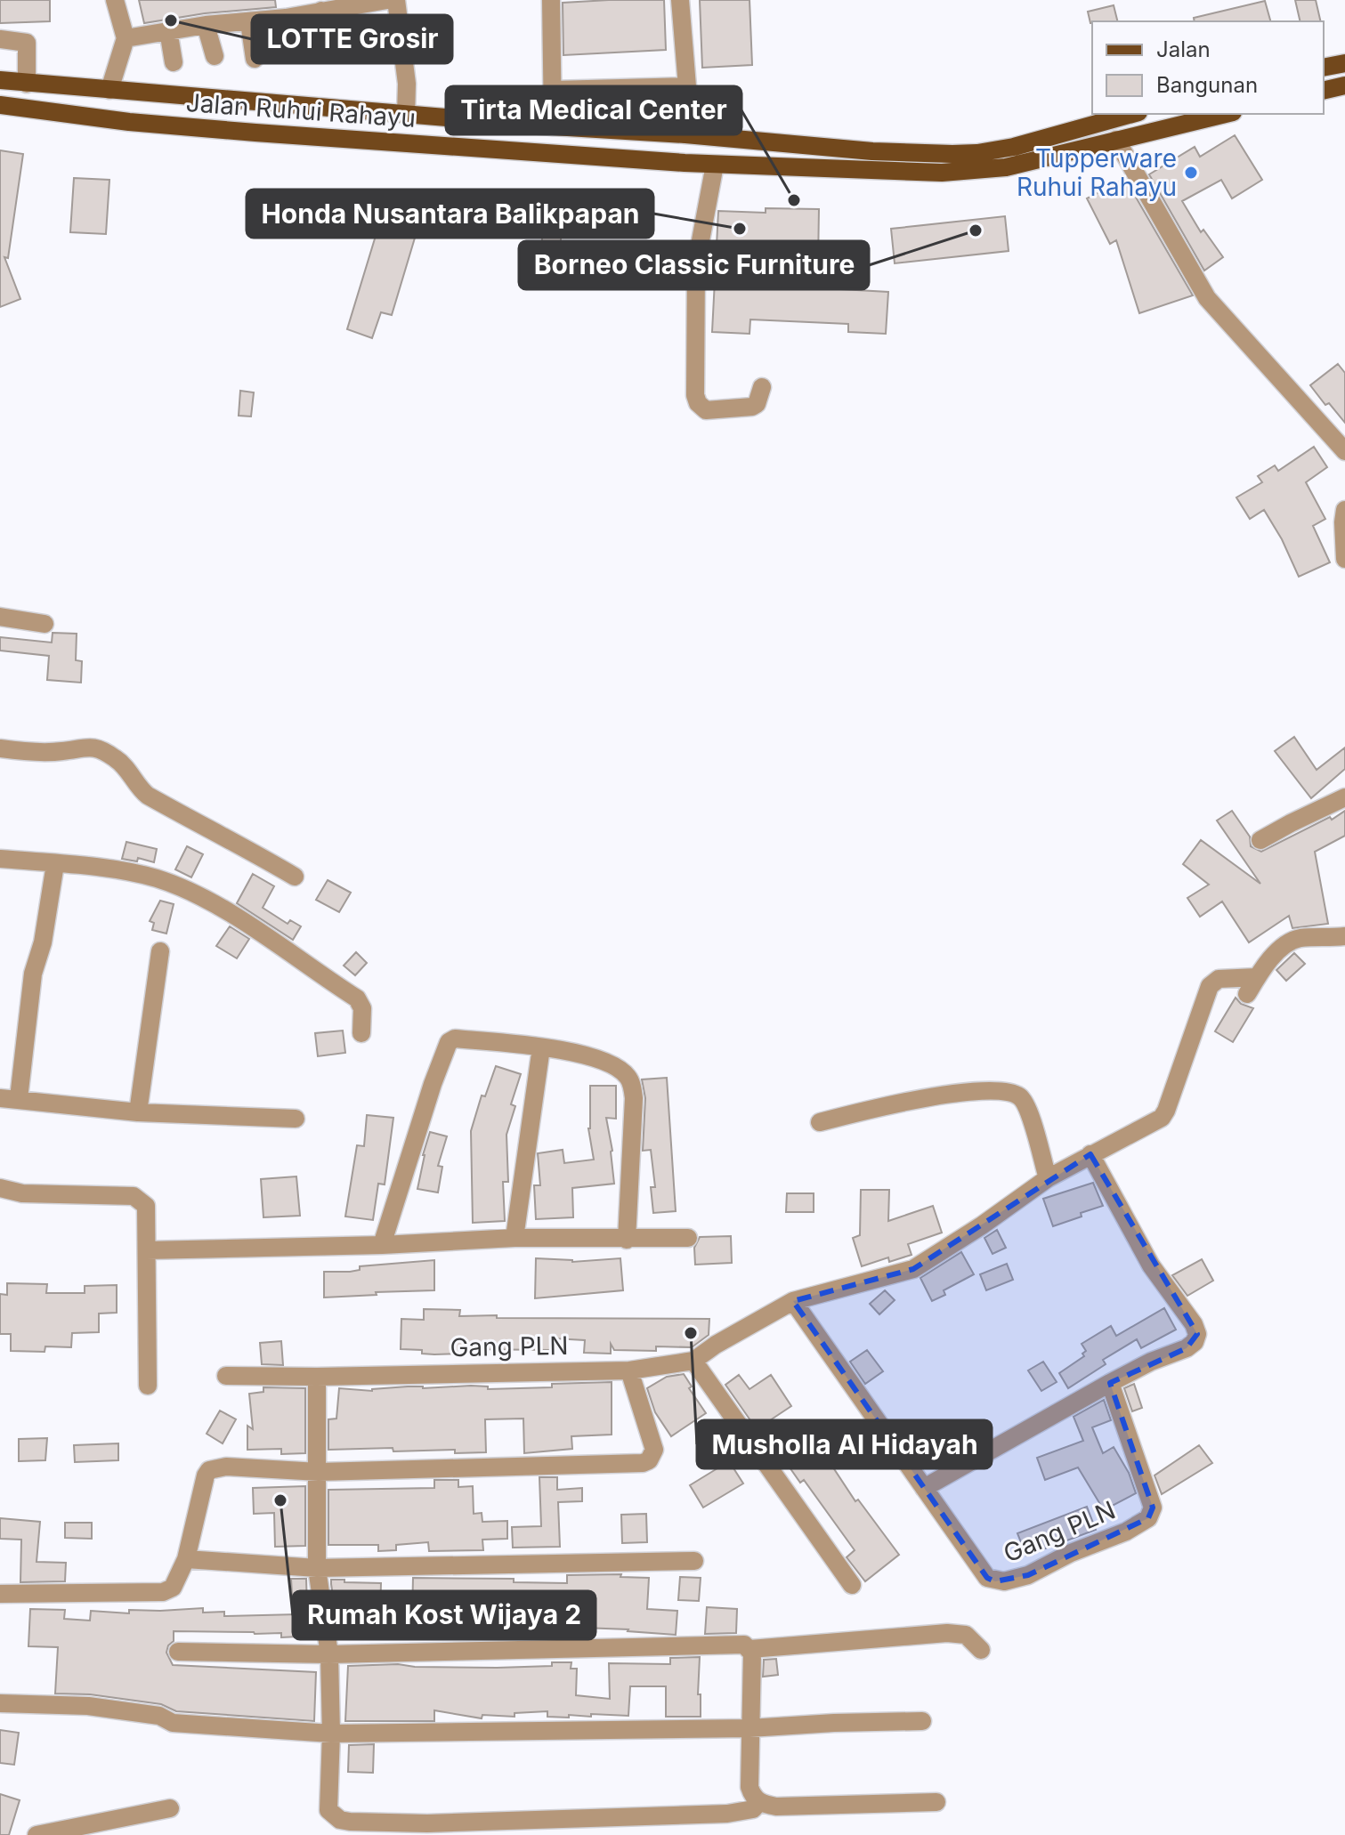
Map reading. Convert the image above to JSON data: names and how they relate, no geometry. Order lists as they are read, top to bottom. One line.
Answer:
{"streets":{"main road":["Jalan Ruhui Rahayu"],"street":["Gang PLN"]},"places":["LOTTE Grosir","Tupperware Ruhui Rahayu","Tirta Medical Center","Honda Nusantara Balikpapan","Borneo Classic Furniture","Musholla Al Hidayah","Rumah Kost Wijaya 2"],"legend":["Jalan","Bangunan"]}
